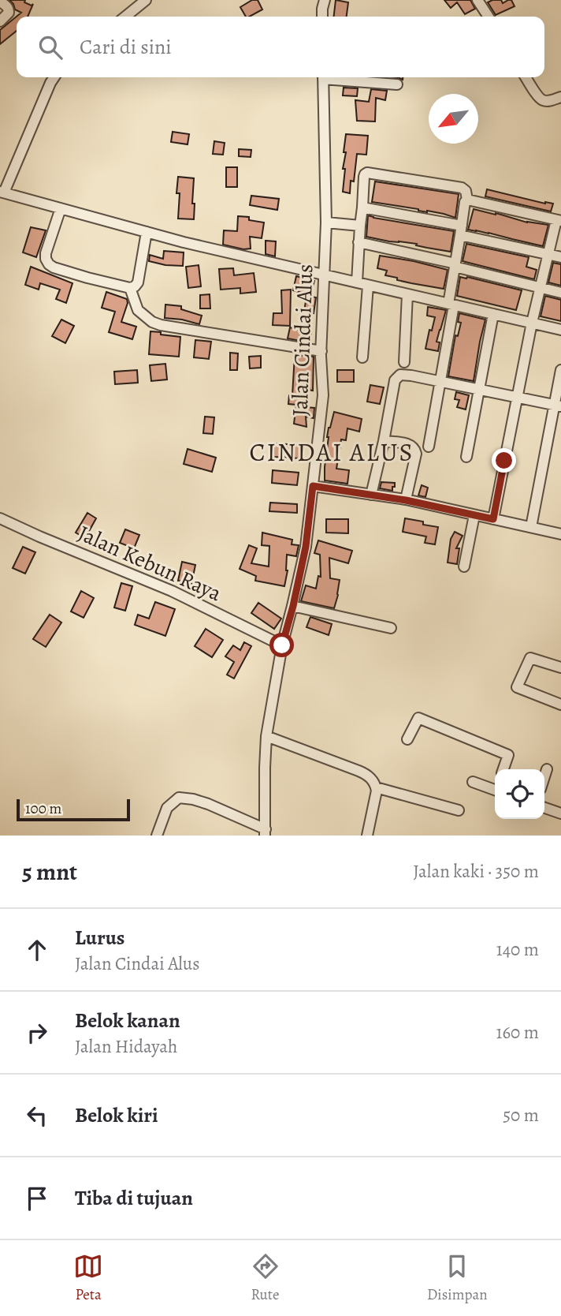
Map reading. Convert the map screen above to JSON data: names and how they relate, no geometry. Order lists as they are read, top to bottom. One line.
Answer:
{"streets":{"street":["Jalan Cindai Alus","Jalan Kebun Raya"]},"crossings":[["Jalan Cindai Alus","Jalan Kebun Raya"]],"districts":["CINDAI ALUS"],"scale_bar":"100 m","north":"bottom left","page":{"search":"Cari di sini","scale":"100 m","heading":["5 mnt","Jalan kaki · 350 m"],"list":[["Lurus","Jalan Cindai Alus","140 m"],["Belok kanan","Jalan Hidayah","160 m"],["Belok kiri","50 m"],"Tiba di tujuan"],"nav":["Peta","Rute","Disimpan"]}}
